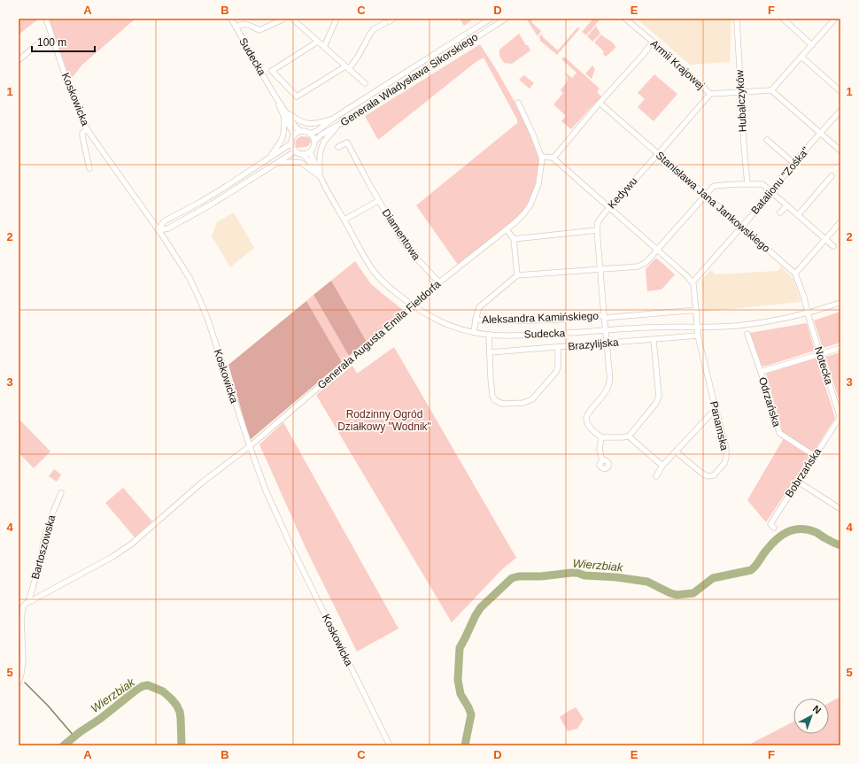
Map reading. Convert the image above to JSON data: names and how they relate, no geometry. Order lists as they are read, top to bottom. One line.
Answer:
{"streets":{"street":["Sudecka","Armii Krajowej","Generała Władysława Sikorskiego","Koskowicka","Hubalczyków","Batalionu \"Zośka\"","Kedywu","Stanisława Jana Jankowskiego","Diamentowa","Aleksandra Kamińskiego","Generała Augusta Emila Fieldorfa","Brazylijska","Notecka","Odrzańska","Panamska","Bobrzańska","Bartoszowska"]},"crossings":[["Sudecka","Generała Władysława Sikorskiego"],["Sudecka","Stanisława Jana Jankowskiego"],["Sudecka","Diamentowa"],["Sudecka","Aleksandra Kamińskiego"],["Sudecka","Generała Augusta Emila Fieldorfa"],["Sudecka","Notecka"],["Sudecka","Panamska"],["Armii Krajowej","Hubalczyków"],["Armii Krajowej","Kedywu"],["Koskowicka","Generała Augusta Emila Fieldorfa"],["Batalionu \"Zośka\"","Stanisława Jana Jankowskiego"],["Batalionu \"Zośka\"","Panamska"],["Kedywu","Stanisława Jana Jankowskiego"],["Kedywu","Aleksandra Kamińskiego"],["Stanisława Jana Jankowskiego","Notecka"],["Diamentowa","Generała Augusta Emila Fieldorfa"],["Aleksandra Kamińskiego","Brazylijska"],["Aleksandra Kamińskiego","Panamska"],["Generała Augusta Emila Fieldorfa","Bartoszowska"],["Brazylijska","Panamska"],["Notecka","Odrzańska"],["Notecka","Bobrzańska"],["Odrzańska","Bobrzańska"]],"water":["Wierzbiak"],"parks":["Rodzinny Ogród Działkowy \"Wodnik\""],"scale_bar":"100 m","north":"top right","grid":{"columns":["A","B","C","D","E","F"],"rows":["1","2","3","4","5"]}}
